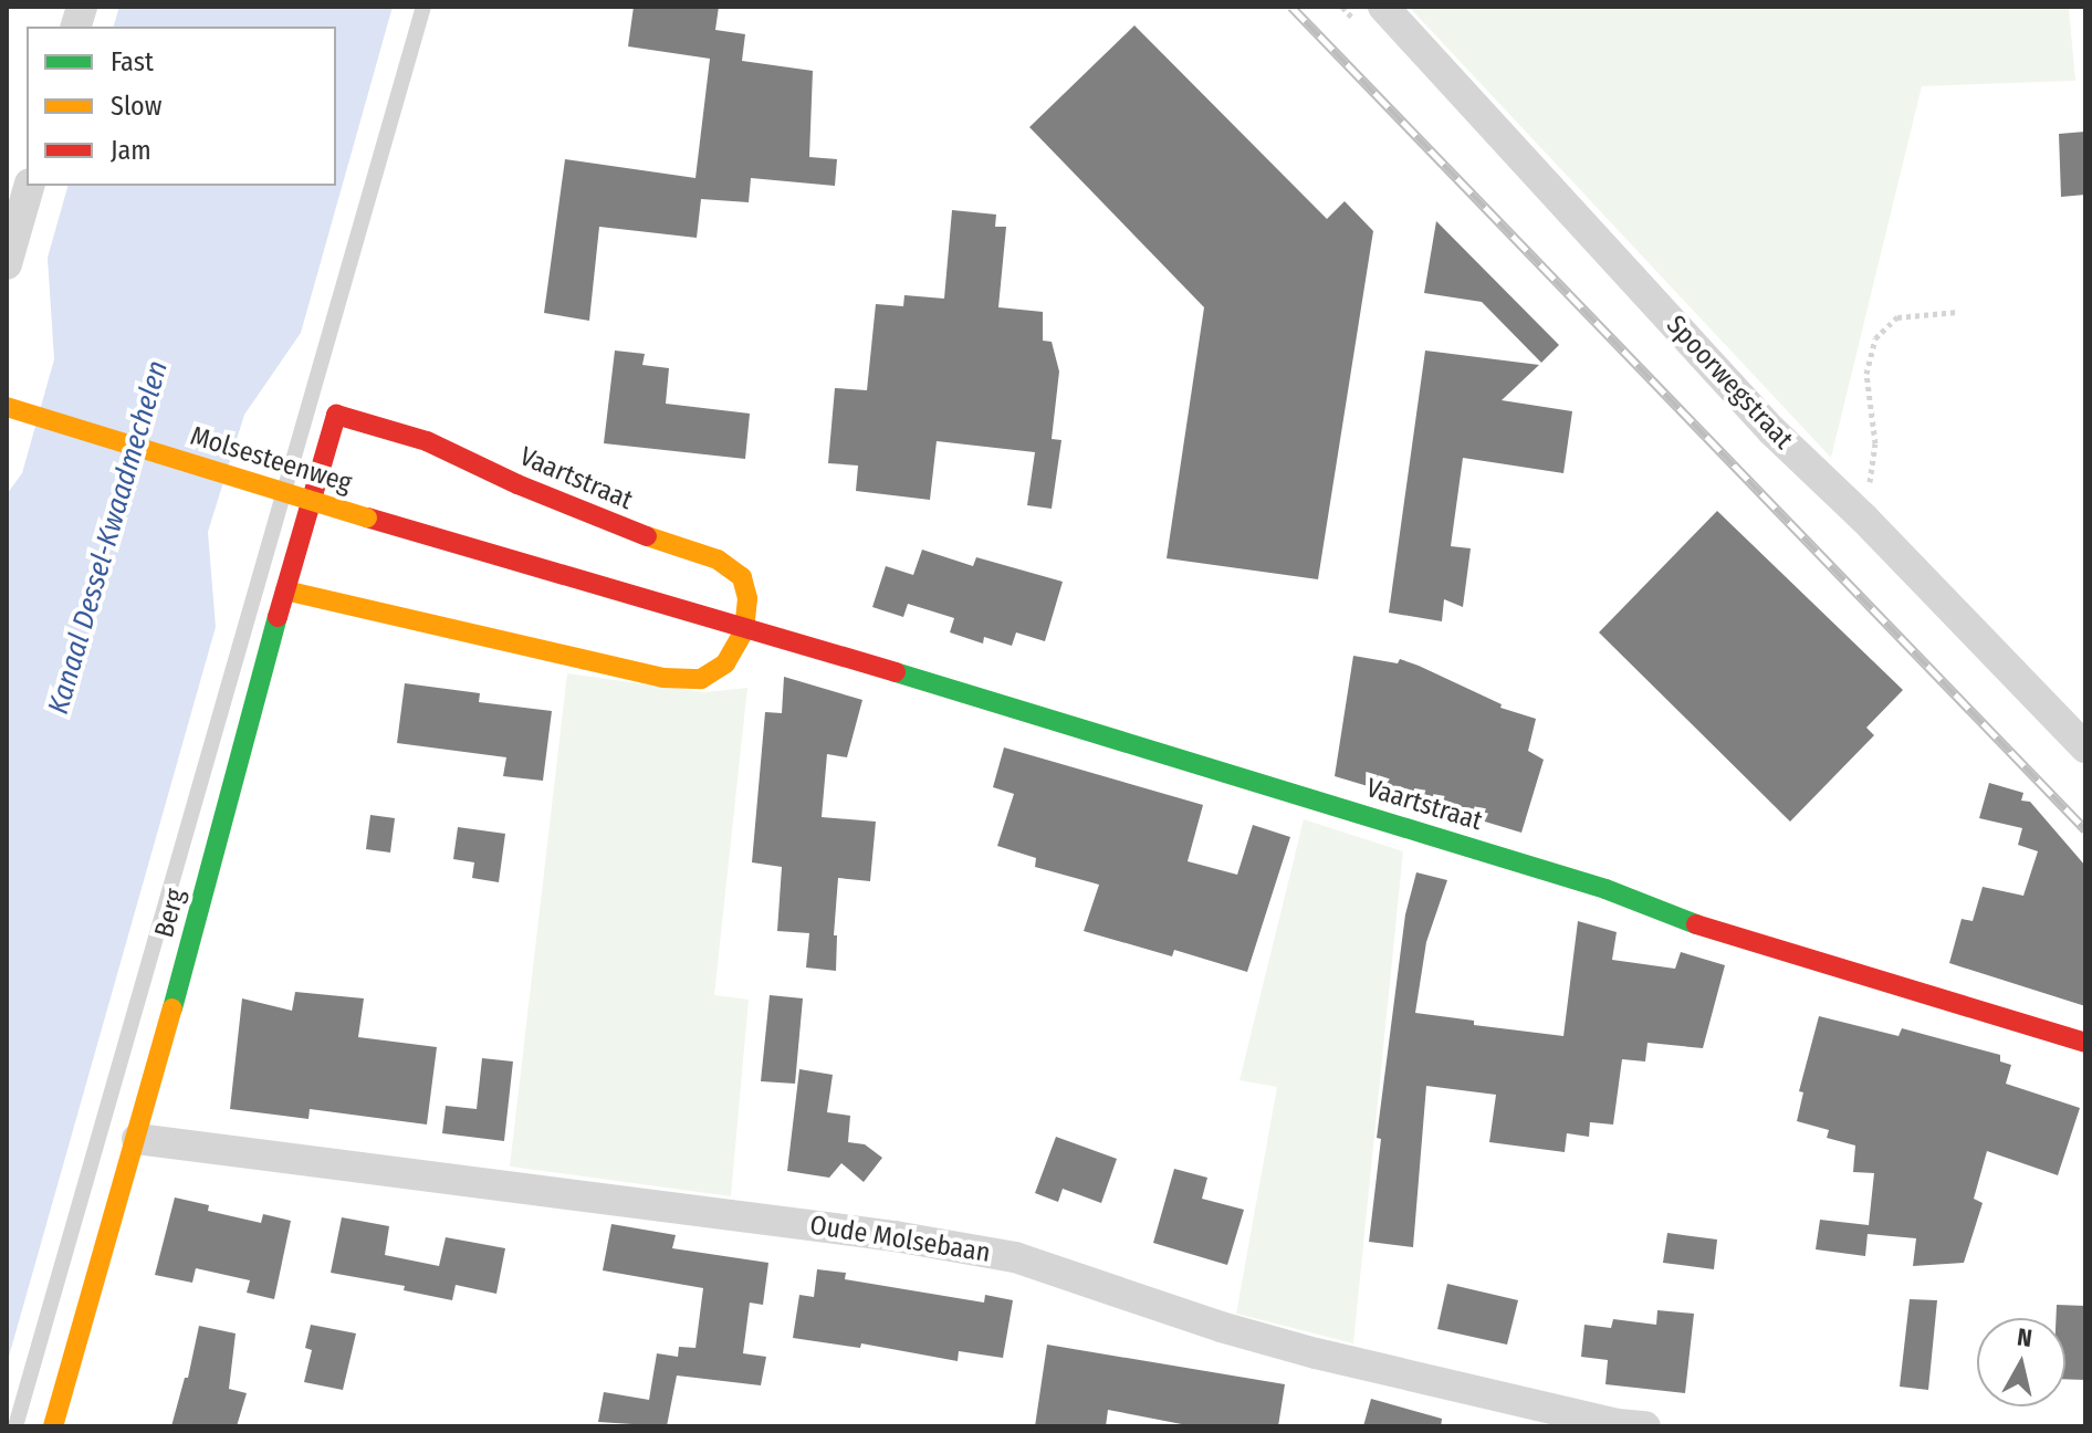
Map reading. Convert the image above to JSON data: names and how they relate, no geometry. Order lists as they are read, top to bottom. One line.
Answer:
{"streets":{"main road":["Molsesteenweg","Vaartstraat","Berg"],"street":["Spoorwegstraat","Oude Molsebaan"]},"crossings":[["Molsesteenweg","Vaartstraat"],["Vaartstraat","Berg"],["Berg","Oude Molsebaan"]],"water":["Kanaal Dessel-Kwaadmechelen"],"legend":["Fast","Slow","Jam"],"north":"top"}
